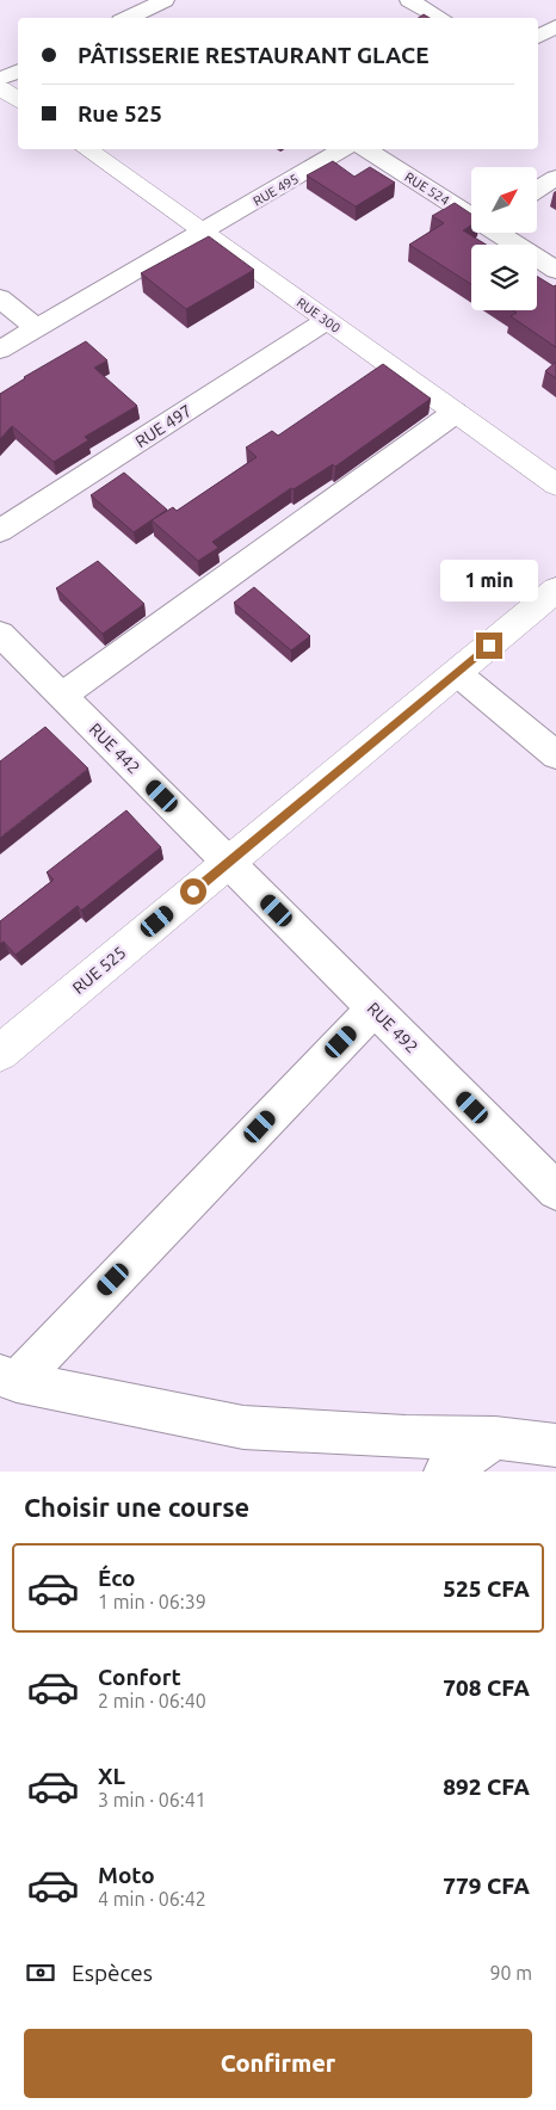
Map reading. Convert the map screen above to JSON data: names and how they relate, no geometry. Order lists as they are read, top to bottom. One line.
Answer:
{"streets":{"street":["RUE 524","RUE 495","RUE 300","RUE 497","RUE 442","RUE 525","RUE 492"]},"crossings":[["RUE 495","RUE 300"],["RUE 300","RUE 497"],["RUE 442","RUE 525"],["RUE 442","RUE 492"],["RUE 525","RUE 492"]],"north":"top right","page":{"banner":["PÂTISSERIE RESTAURANT GLACE","Rue 525"],"bubble":"1 min","heading":"Choisir une course","list":[{"name":"Éco","note":"1 min · 06:39","value":"525 CFA"},{"name":"Confort","note":"2 min · 06:40","value":"708 CFA"},{"name":"XL","note":"3 min · 06:41","value":"892 CFA"},{"name":"Moto","note":"4 min · 06:42","value":"779 CFA"}],"pay":["Espèces","90 m"],"buttons":"Confirmer"}}
